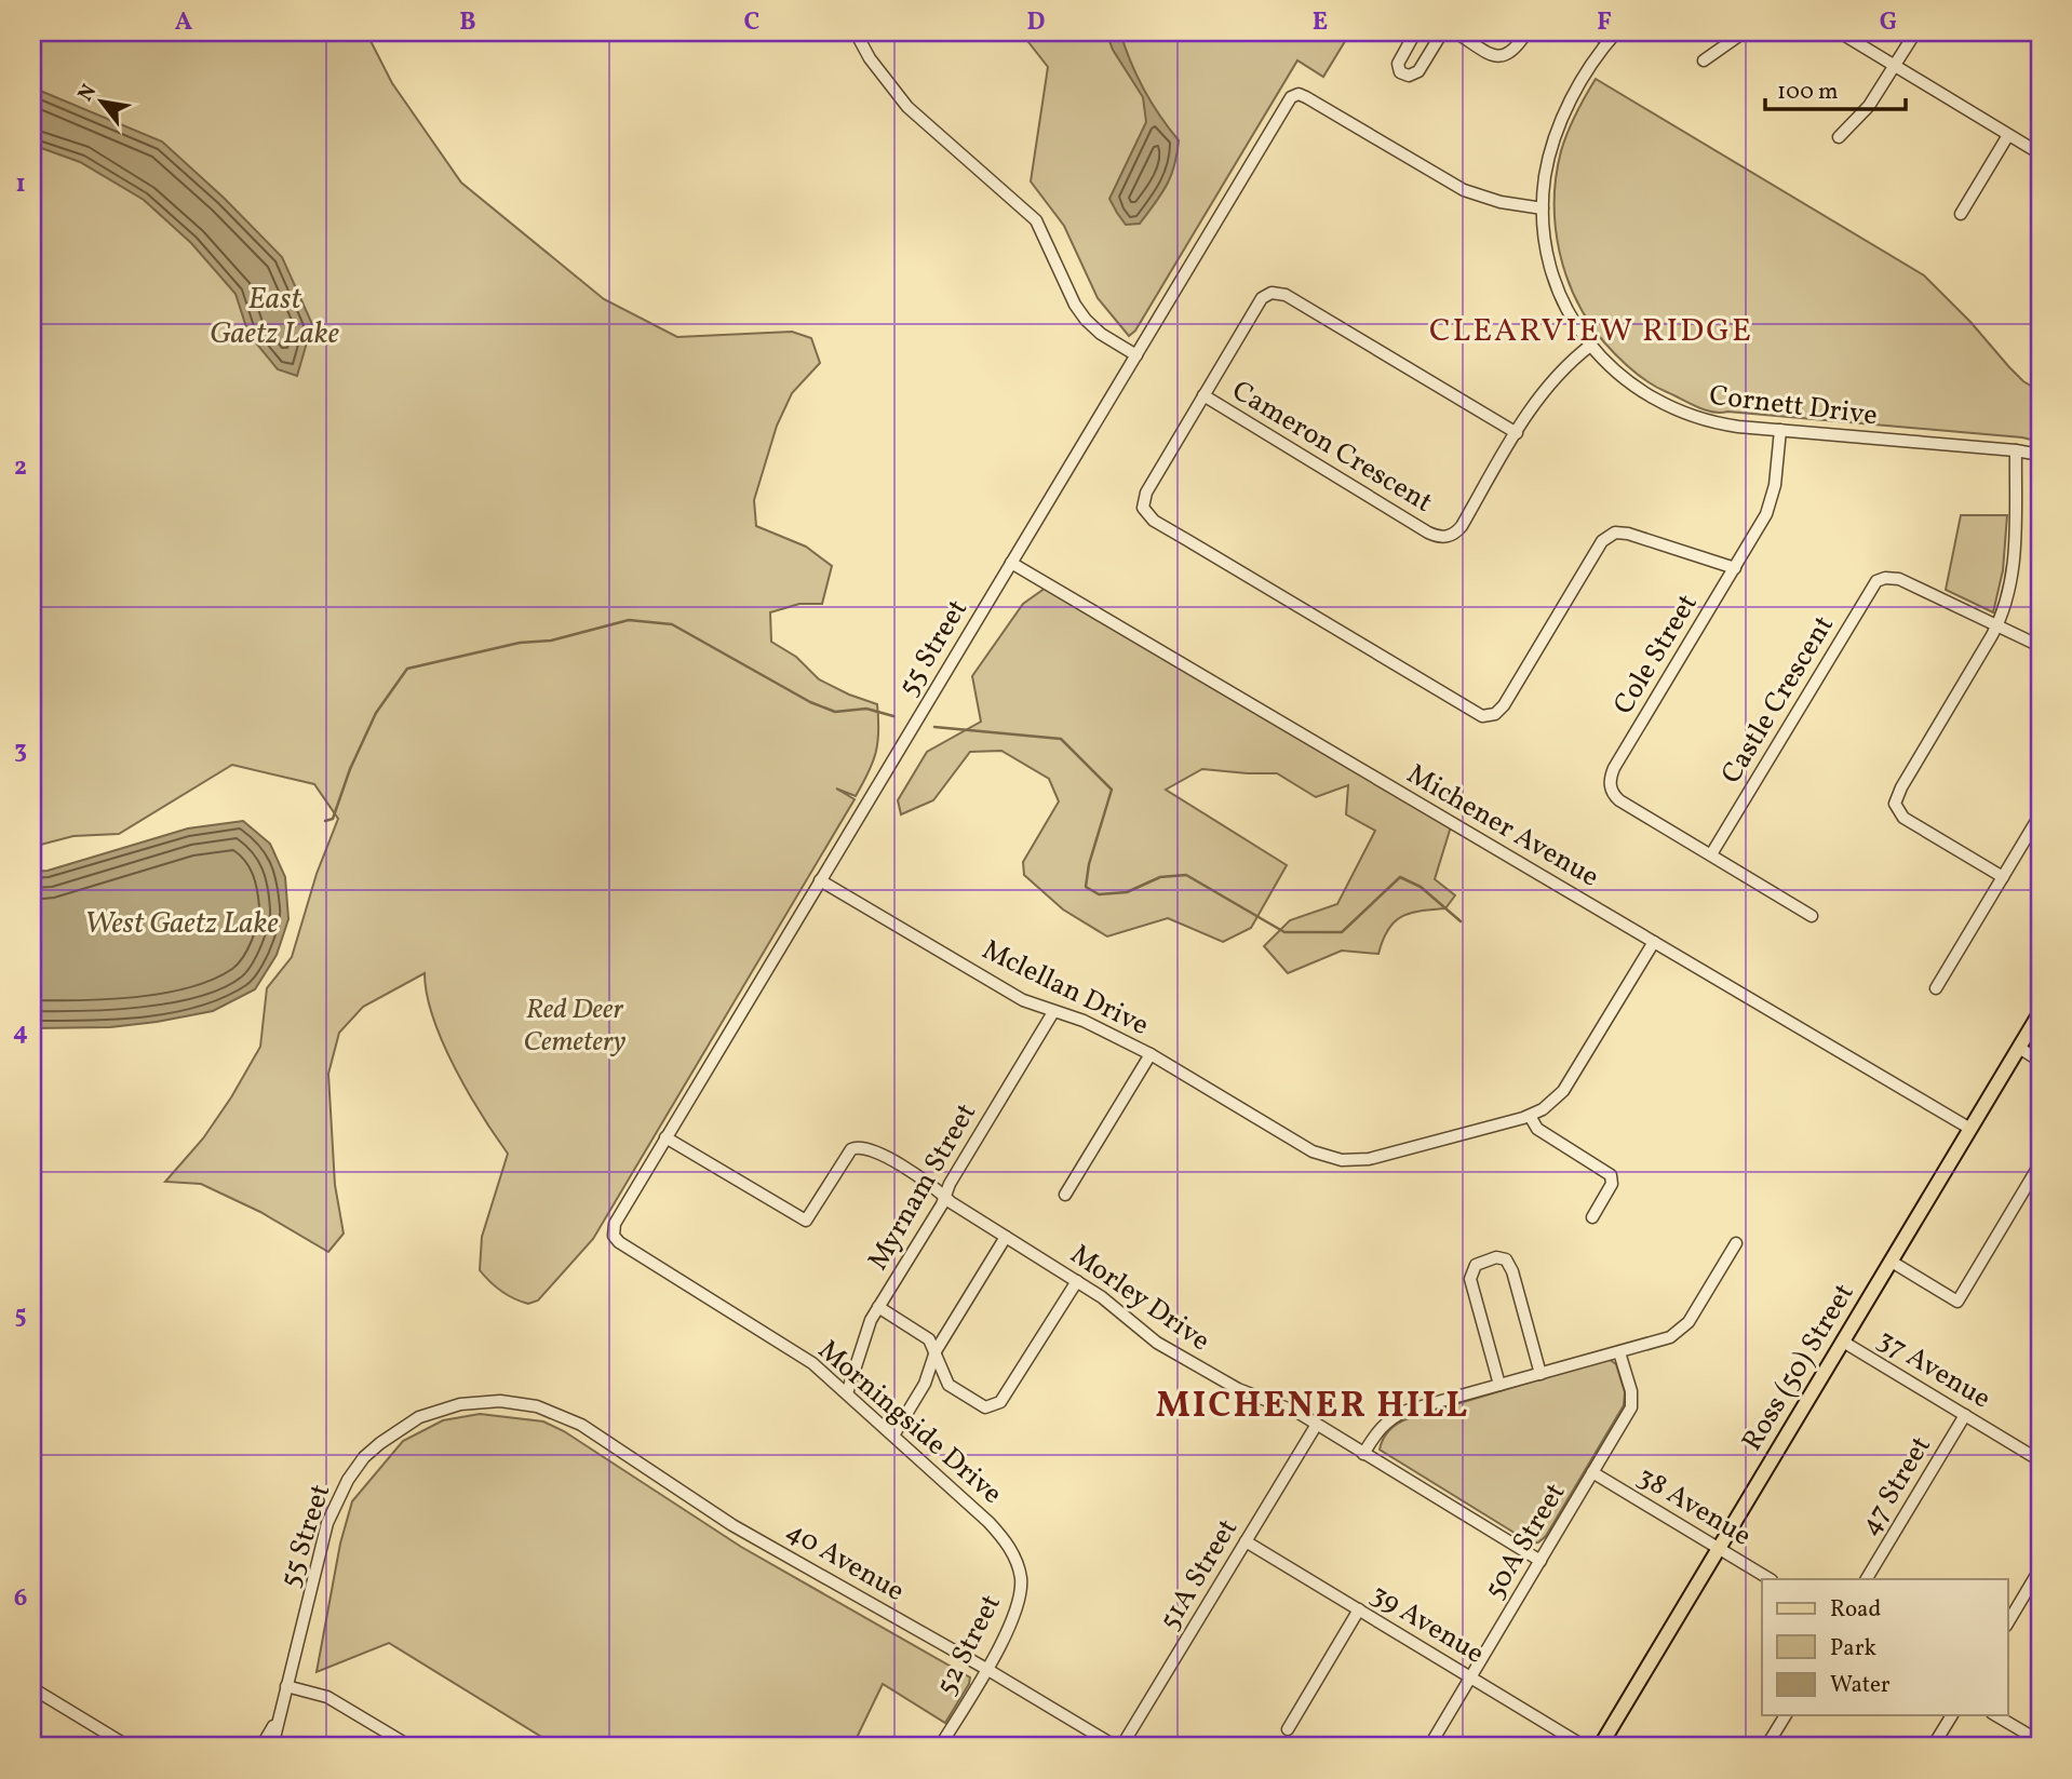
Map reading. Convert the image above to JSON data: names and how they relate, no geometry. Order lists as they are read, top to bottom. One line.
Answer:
{"streets":{"main road":["Ross (50) Street"],"street":["Cornett Drive","Cameron Crescent","55 Street","Cole Street","Castle Crescent","Michener Avenue","Mclellan Drive","Myrnam Street","Morley Drive","37 Avenue","Morningside Drive","47 Street","38 Avenue","50A Street","40 Avenue","51A Street","39 Avenue","52 Street"]},"crossings":[["Cornett Drive","55 Street"],["Cornett Drive","Cole Street"],["Cameron Crescent","Cole Street"],["55 Street","Michener Avenue"],["55 Street","Mclellan Drive"],["55 Street","Morley Drive"],["55 Street","Morningside Drive"],["55 Street","40 Avenue"],["Cole Street","Castle Crescent"],["Michener Avenue","Ross (50) Street"],["Mclellan Drive","Myrnam Street"],["Myrnam Street","Morley Drive"],["Myrnam Street","Morningside Drive"],["Morley Drive","50A Street"],["Morley Drive","51A Street"],["Ross (50) Street","37 Avenue"],["Ross (50) Street","38 Avenue"],["37 Avenue","47 Street"],["Morningside Drive","52 Street"],["38 Avenue","50A Street"],["50A Street","39 Avenue"],["40 Avenue","52 Street"],["51A Street","39 Avenue"]],"districts":["CLEARVIEW RIDGE","MICHENER HILL"],"water":["East Gaetz Lake","West Gaetz Lake"],"parks":["Red Deer Cemetery"],"legend":["Road","Park","Water"],"scale_bar":"100 m","north":"top left","grid":{"columns":["A","B","C","D","E","F","G"],"rows":["1","2","3","4","5","6"]}}
